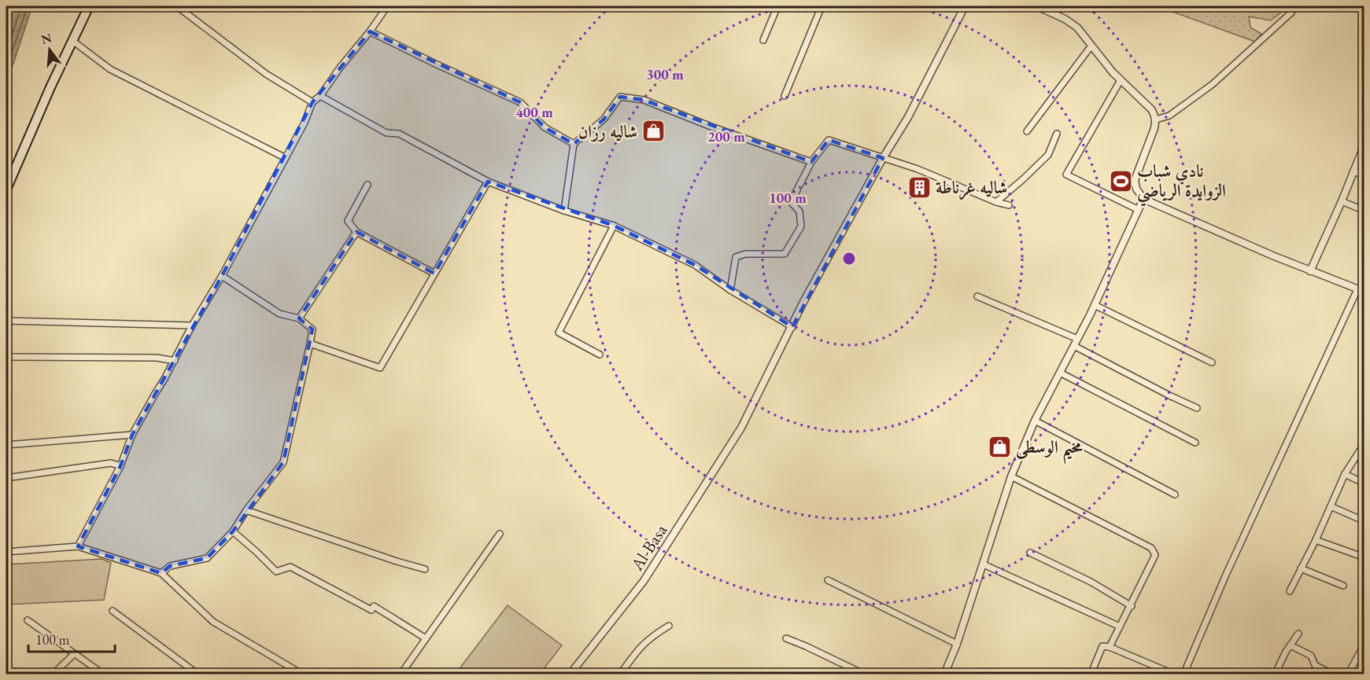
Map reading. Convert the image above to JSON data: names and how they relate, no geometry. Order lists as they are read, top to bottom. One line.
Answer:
{"streets":{"street":["Al-Basa"]},"places":{"shop":["شاليه رزان","مخيم الوسطى"],"sports":["نادي شباب الزوايدة الرياضي"],"building":["شاليه غرناطة"]},"scale_bar":"100 m","north":"top","rings":["300 m","400 m","200 m","100 m"]}
